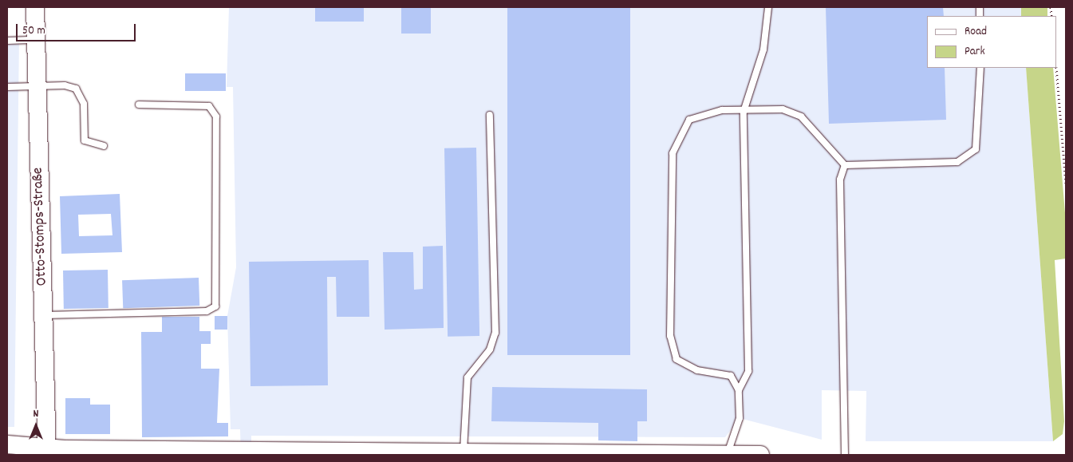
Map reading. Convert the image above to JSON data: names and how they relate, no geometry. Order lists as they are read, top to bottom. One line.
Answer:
{"streets":{"street":["Otto-Stomps-Straße"]},"legend":["Road","Park"],"scale_bar":"50 m","north":"top"}
